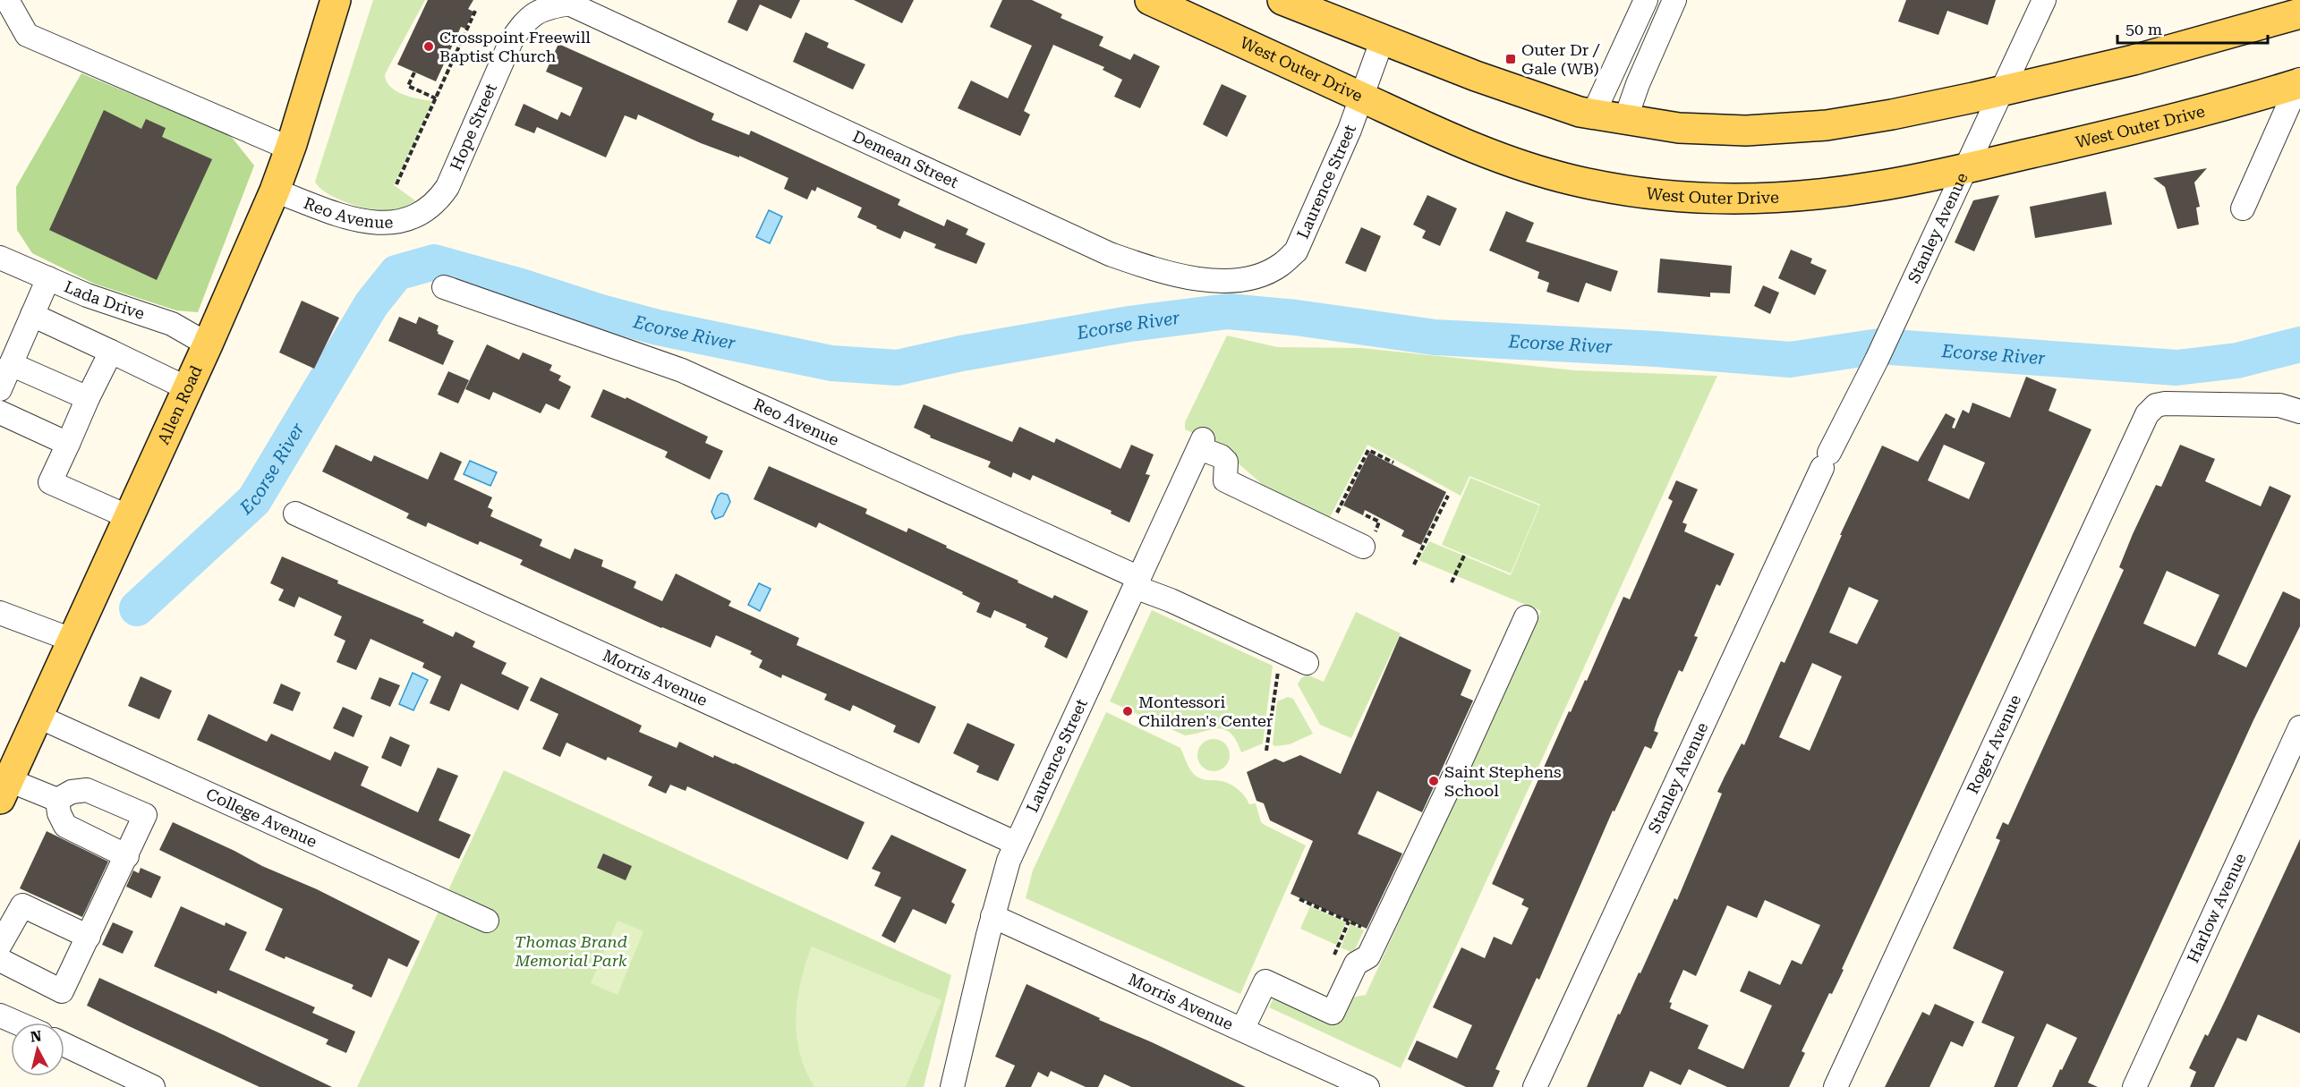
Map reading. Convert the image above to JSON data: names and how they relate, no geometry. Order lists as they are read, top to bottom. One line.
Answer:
{"streets":{"main road":["West Outer Drive","Allen Road"],"street":["Hope Street","Demean Street","Laurence Street","Reo Avenue","Stanley Avenue","Lada Drive","Morris Avenue","Roger Avenue","College Avenue","Harlow Avenue"]},"crossings":[["West Outer Drive","Laurence Street"],["West Outer Drive","Stanley Avenue"],["Hope Street","Demean Street"],["Hope Street","Reo Avenue"],["Demean Street","Laurence Street"],["Laurence Street","Reo Avenue"],["Laurence Street","Morris Avenue"],["Reo Avenue","Allen Road"],["Lada Drive","Allen Road"],["Allen Road","College Avenue"]],"water":["Ecorse River"],"parks":["Thomas Brand Memorial Park"],"places":{"other":["Crosspoint Freewill Baptist Church","Montessori Children's Center","Saint Stephens School"],"transit":["Outer Dr / Gale (WB)"]},"scale_bar":"50 m","north":"top"}
